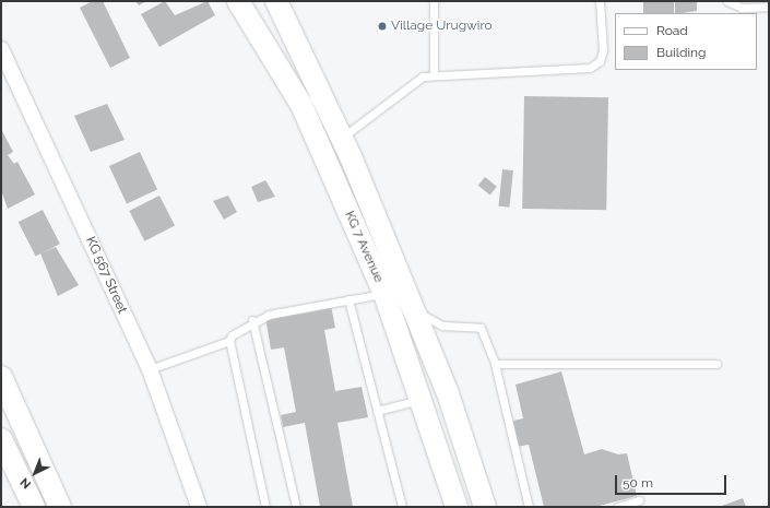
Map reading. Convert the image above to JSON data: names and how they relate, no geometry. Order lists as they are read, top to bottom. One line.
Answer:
{"streets":{"main road":["KG 7 Avenue"],"street":["KG 567 Street"]},"places":["Village Urugwiro"],"legend":["Road","Building"],"scale_bar":"50 m","north":"bottom left"}
